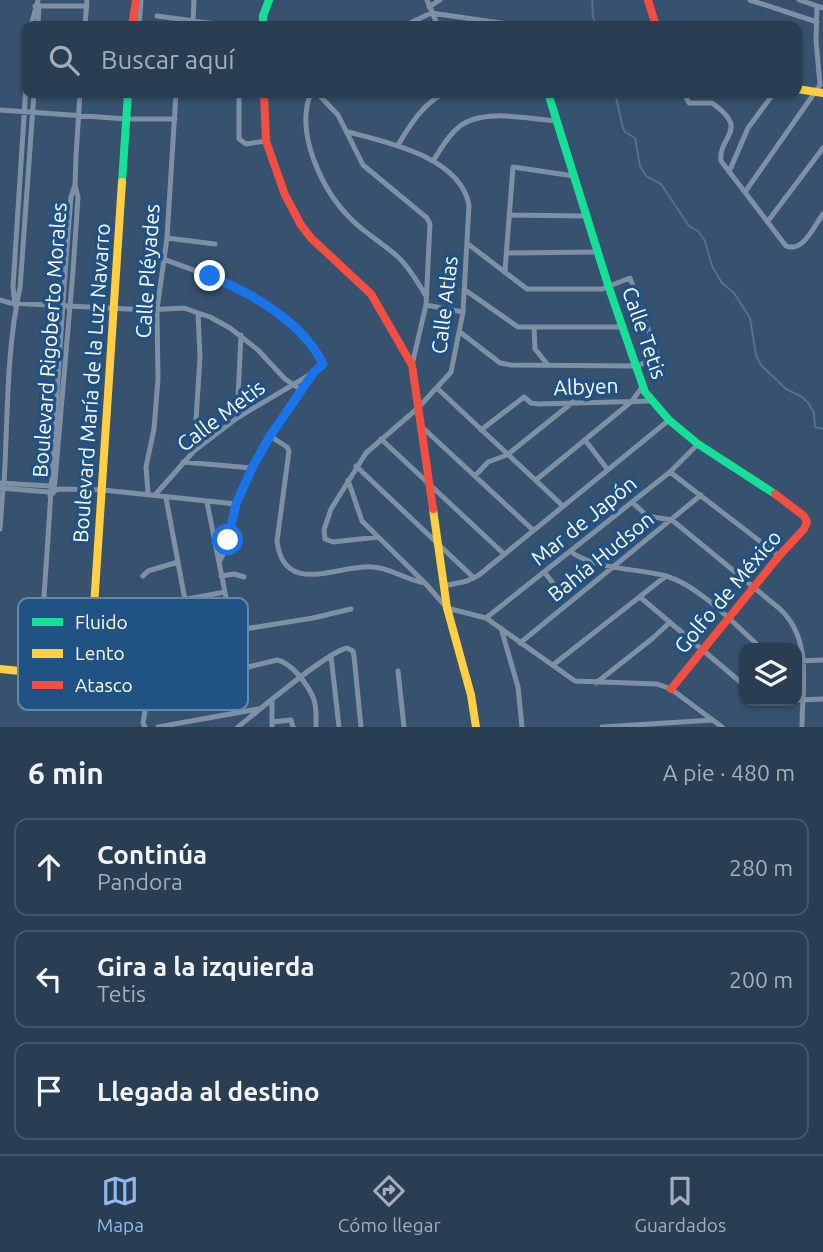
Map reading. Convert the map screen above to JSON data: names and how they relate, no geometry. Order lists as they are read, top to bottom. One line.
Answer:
{"streets":{"street":["Calle Pléyades","Calle Atlas","Calle Tetis","Boulevard Rigoberto Morales","Boulevard María de la Luz Navarro","Albyen","Calle Metis","Mar de Japón","Bahía Hudson","Golfo de México"]},"crossings":[["Calle Tetis","Albyen"],["Calle Tetis","Mar de Japón"],["Calle Tetis","Golfo de México"]],"legend":["Fluido","Lento","Atasco"],"page":{"search":"Buscar aquí","heading":["6 min","A pie · 480 m"],"list":[["Continúa","Pandora","280 m"],["Gira a la izquierda","Tetis","200 m"],"Llegada al destino"],"nav":["Mapa","Cómo llegar","Guardados"]}}
